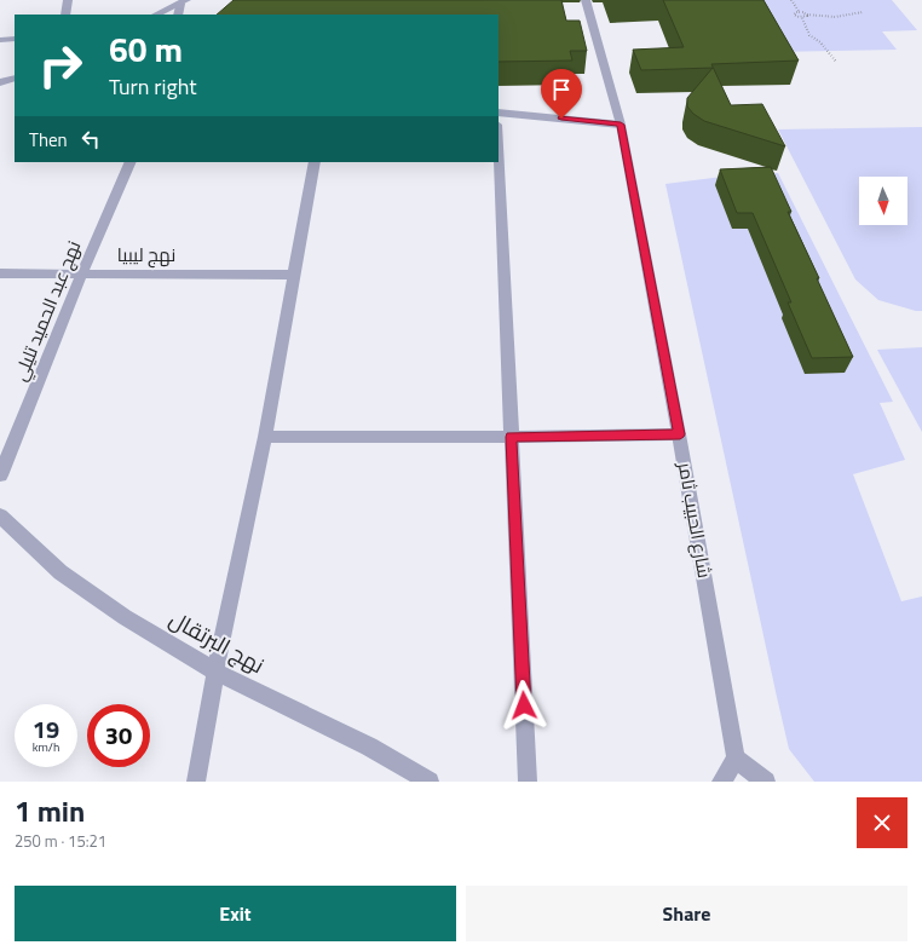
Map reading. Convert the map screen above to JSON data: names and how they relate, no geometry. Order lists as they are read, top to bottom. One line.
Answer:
{"streets":{"street":["نهج ليبيا","نهج عبد الحميد تليلي","شارع الحبيب ثامر","نهج البرتقال"]},"crossings":[["نهج ليبيا","نهج عبد الحميد تليلي"]],"north":"bottom","page":{"turn":["60 m","Turn right"],"then":"Then","speed":"19 km/h","limit":"30","heading":["1 min","250 m · 15:21"],"buttons":["Exit","Share"]}}
